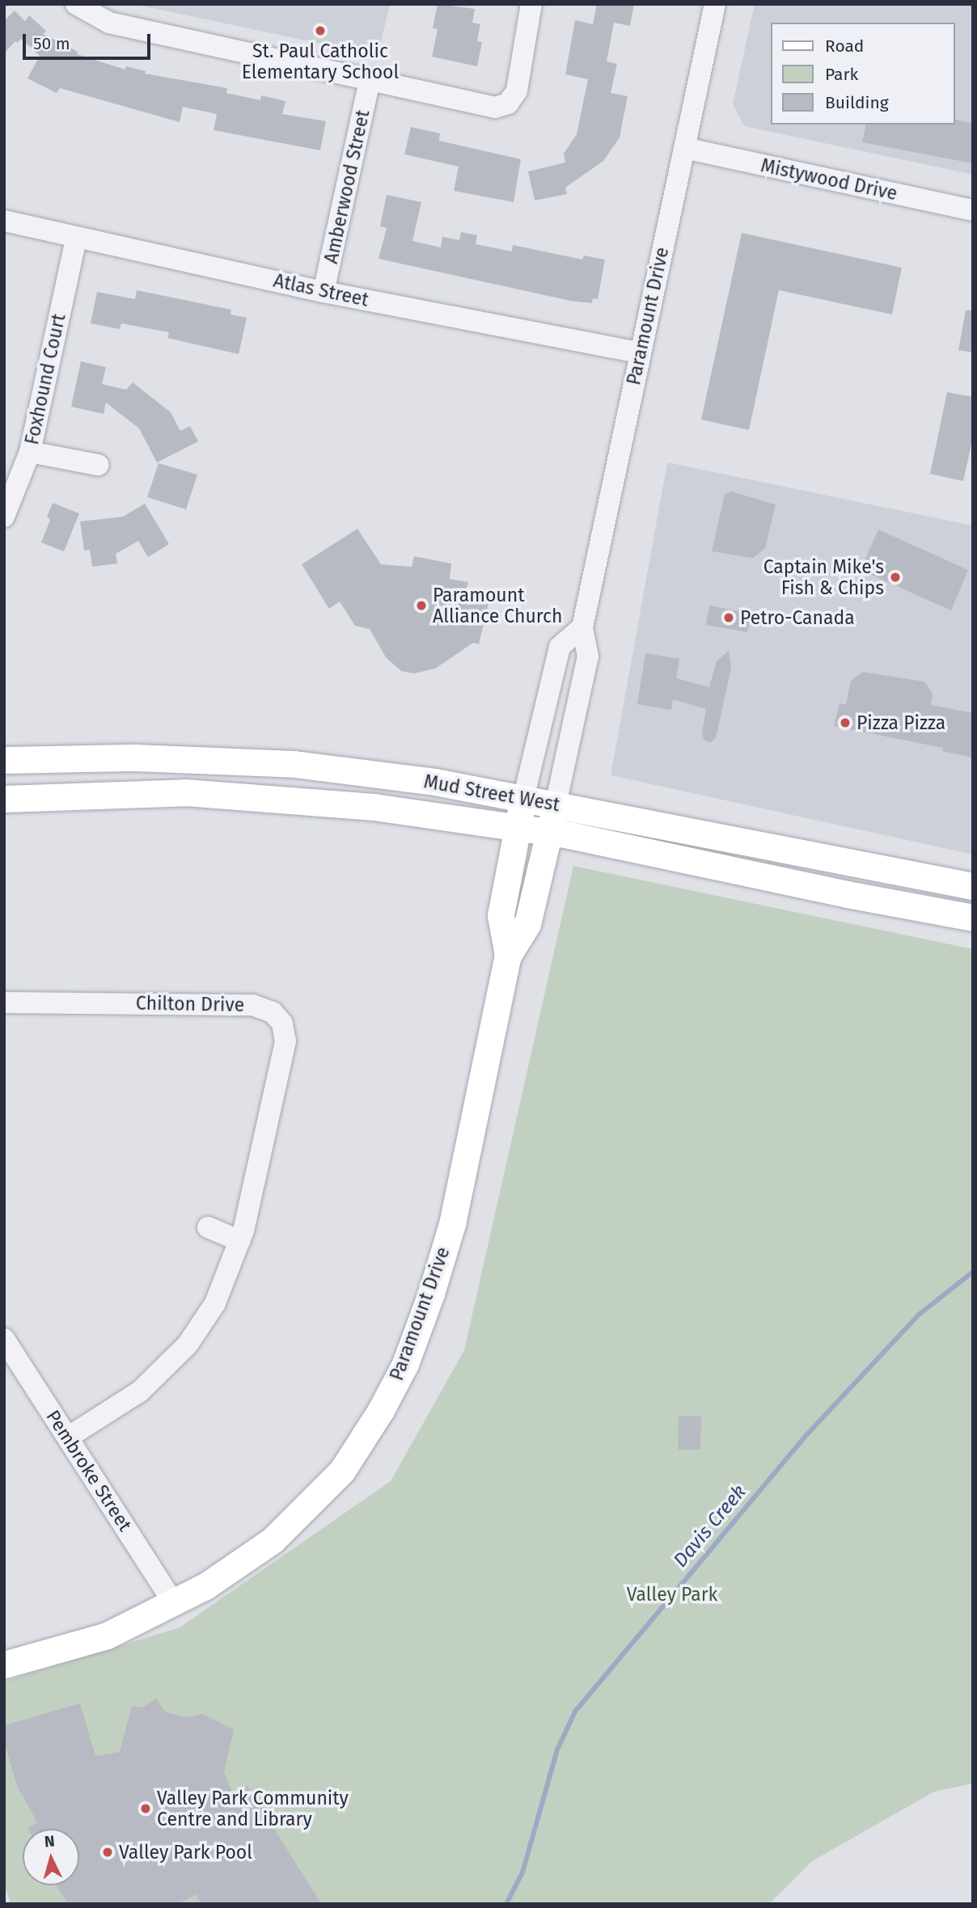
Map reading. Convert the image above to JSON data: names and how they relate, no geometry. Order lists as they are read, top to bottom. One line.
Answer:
{"streets":{"main road":["Paramount Drive","Mud Street West"],"street":["Mistywood Drive","Amberwood Street","Atlas Street","Foxhound Court","Chilton Drive","Pembroke Street"]},"crossings":[["Mistywood Drive","Paramount Drive"],["Amberwood Street","Atlas Street"],["Atlas Street","Paramount Drive"],["Atlas Street","Foxhound Court"],["Paramount Drive","Mud Street West"],["Paramount Drive","Pembroke Street"],["Chilton Drive","Pembroke Street"]],"water":["Davis Creek"],"parks":["Valley Park"],"places":["St. Paul Catholic Elementary School","Captain Mike's Fish & Chips","Paramount Alliance Church","Petro-Canada","Pizza Pizza","Valley Park Community Centre and Library","Valley Park Pool"],"legend":["Road","Park","Building"],"scale_bar":"50 m","north":"top"}
